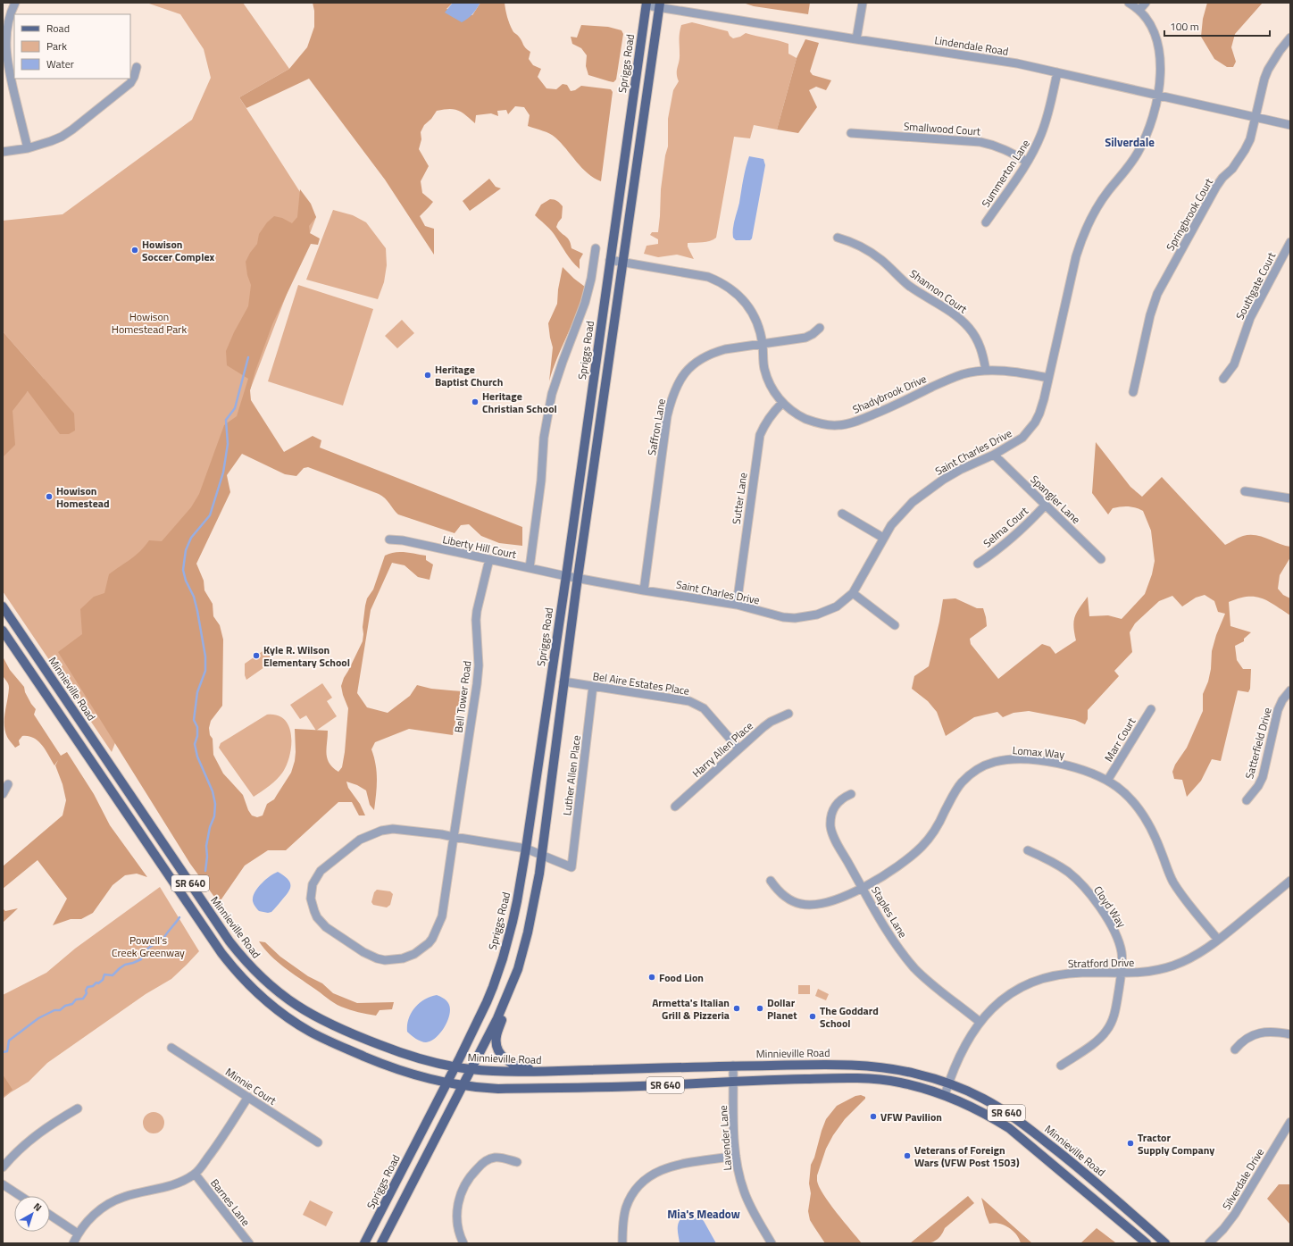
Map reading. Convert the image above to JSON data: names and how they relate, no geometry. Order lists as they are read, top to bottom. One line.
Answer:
{"streets":{"main road":["Spriggs Road","Minnieville Road","SR 640"],"street":["Lindendale Road","Smallwood Court","Summerton Lane","Springbrook Court","Southgate Court","Shannon Court","Shadybrook Drive","Saffron Lane","Saint Charles Drive","Sutter Lane","Spangler Lane","Selma Court","Liberty Hill Court","Bel Aire Estates Place","Bell Tower Road","Marr Court","Satterfield Drive","Harry Allen Place","Lomax Way","Luther Allen Place","Cloyd Way","Staples Lane","Stratford Drive","Minnie Court","Lavender Lane","Silverdale Drive","Barnes Lane"]},"crossings":[["Lindendale Road","Spriggs Road"],["Lindendale Road","Summerton Lane"],["Lindendale Road","Springbrook Court"],["Lindendale Road","Saint Charles Drive"],["Spriggs Road","Shadybrook Drive"],["Spriggs Road","Saint Charles Drive"],["Spriggs Road","Liberty Hill Court"],["Spriggs Road","Minnieville Road"],["Spriggs Road","SR 640"],["Smallwood Court","Summerton Lane"],["Shannon Court","Shadybrook Drive"],["Shadybrook Drive","Saffron Lane"],["Shadybrook Drive","Saint Charles Drive"],["Shadybrook Drive","Sutter Lane"],["Saffron Lane","Saint Charles Drive"],["Saint Charles Drive","Sutter Lane"],["Saint Charles Drive","Spangler Lane"],["Saint Charles Drive","Liberty Hill Court"],["Spangler Lane","Selma Court"],["Liberty Hill Court","Bell Tower Road"],["Bel Aire Estates Place","Harry Allen Place"],["Bel Aire Estates Place","Luther Allen Place"],["Minnieville Road","Stratford Drive"],["Minnieville Road","Lavender Lane"],["Marr Court","Lomax Way"],["Lomax Way","Staples Lane"],["Lomax Way","Stratford Drive"],["SR 640","Stratford Drive"],["SR 640","Lavender Lane"],["Cloyd Way","Stratford Drive"],["Staples Lane","Stratford Drive"]],"districts":["Silverdale","Mia's Meadow"],"parks":["Howison Homestead Park","Powell's Creek Greenway"],"places":["Howison Soccer Complex","Heritage Baptist Church","Heritage Christian School","Howison Homestead","Kyle R. Wilson Elementary School","Food Lion","Armetta's Italian Grill & Pizzeria","Dollar Planet","The Goddard School","VFW Pavilion","Tractor Supply Company","Veterans of Foreign Wars (VFW Post 1503)"],"legend":["Road","Park","Water"],"scale_bar":"100 m","north":"top right"}
